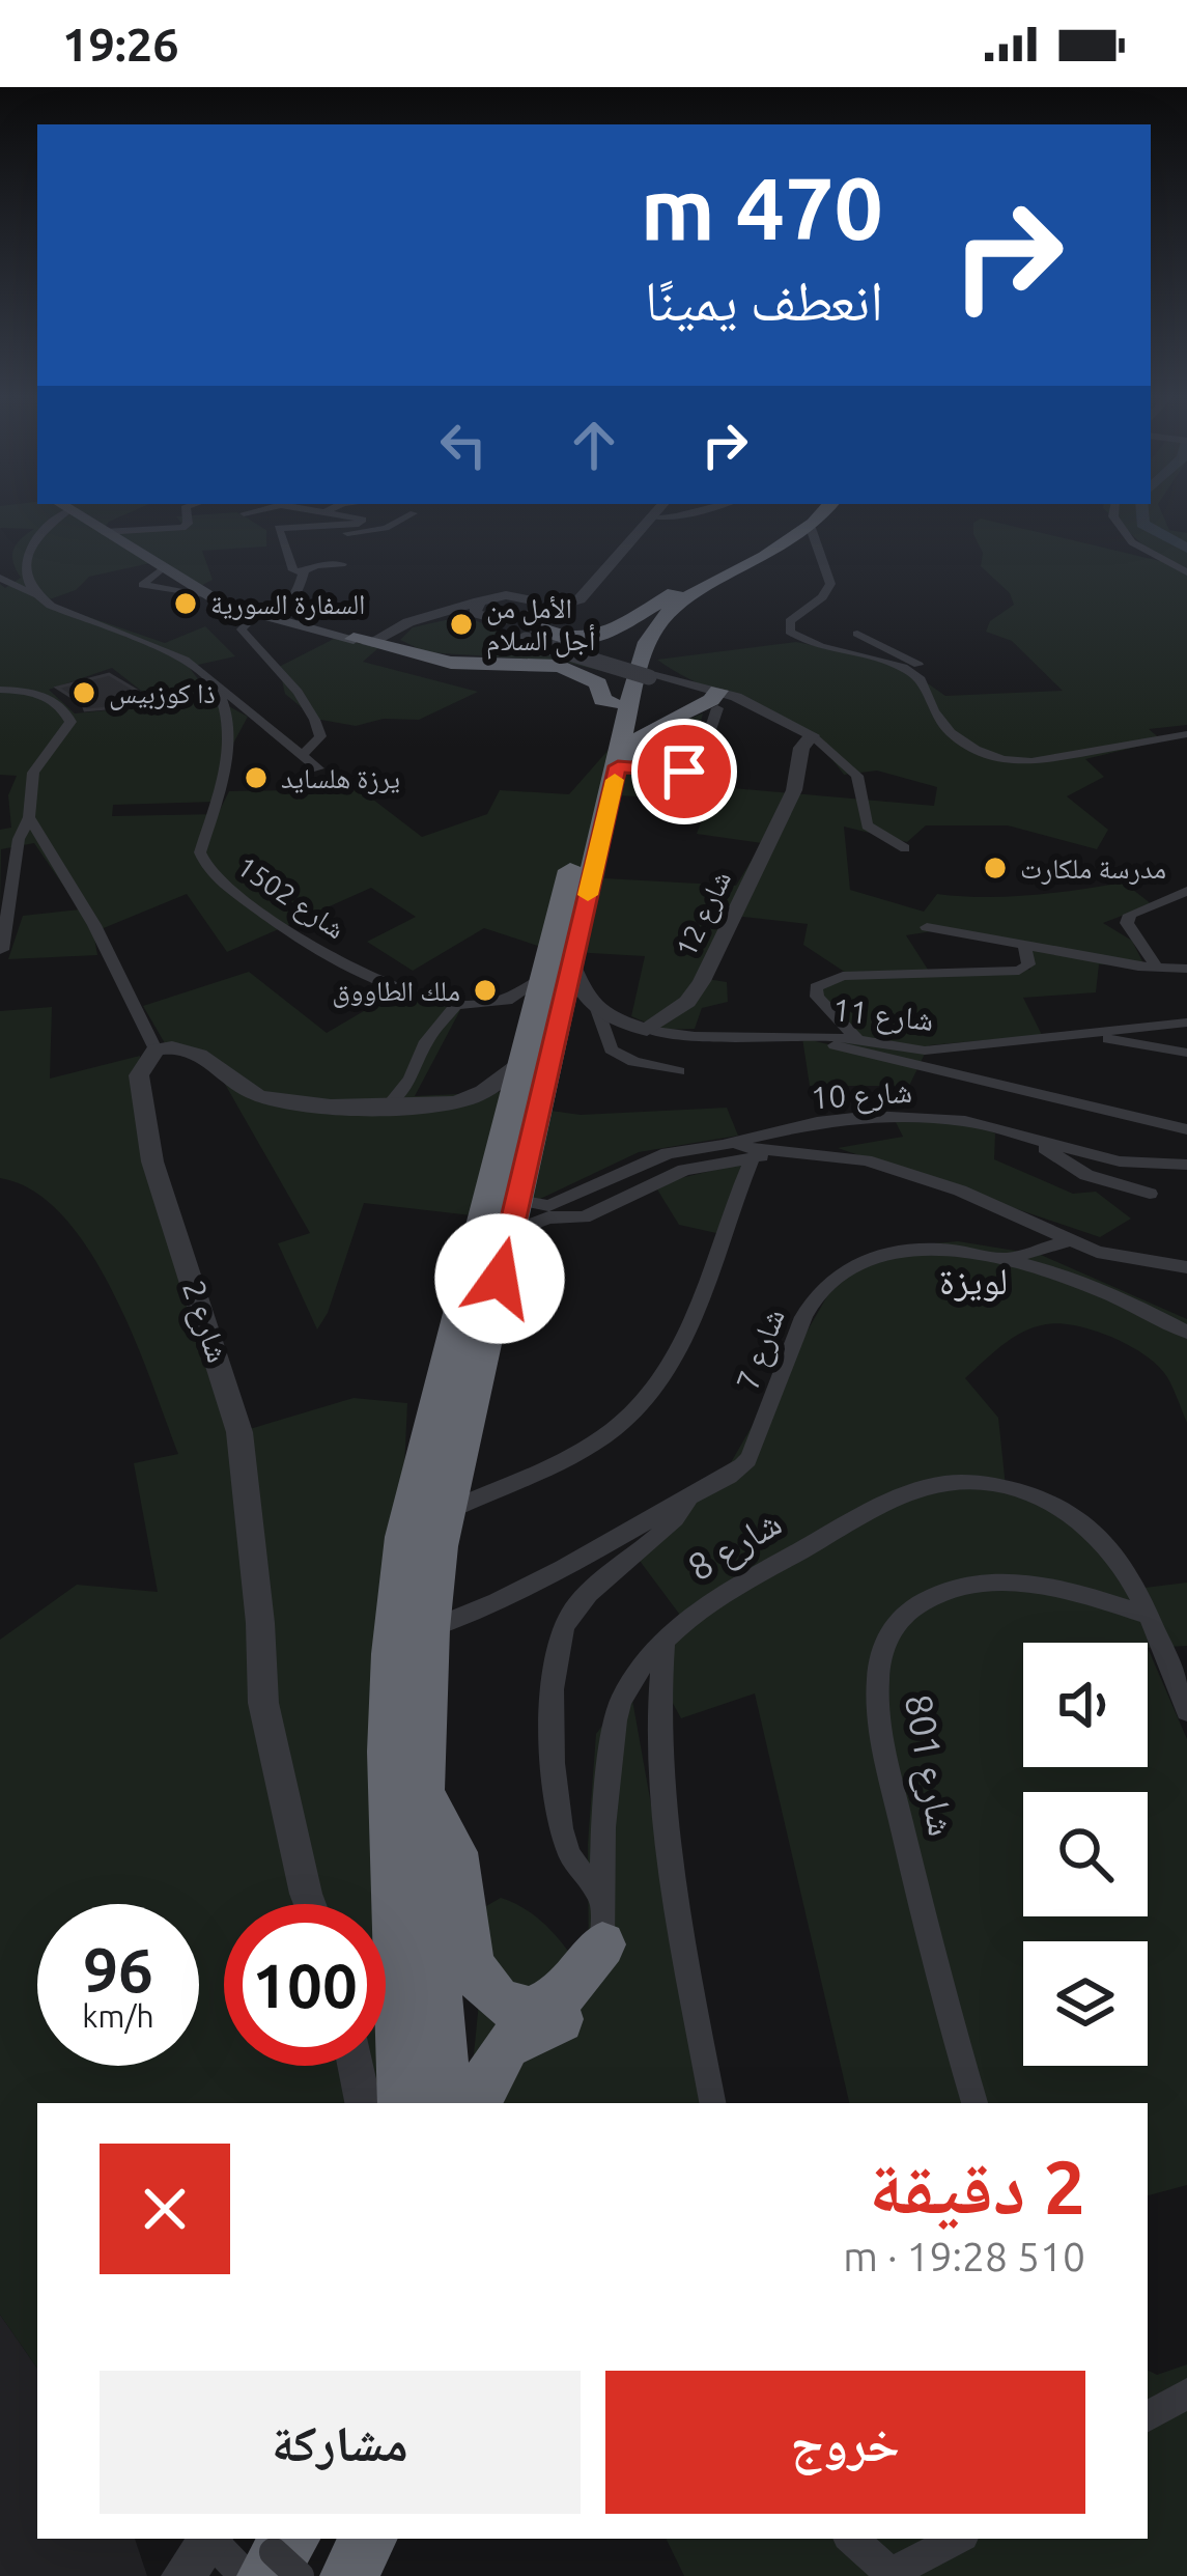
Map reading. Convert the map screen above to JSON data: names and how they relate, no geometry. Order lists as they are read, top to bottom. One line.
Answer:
{"streets":{"street":["شارع 1502","شارع 12","شارع 11","شارع 10","شارع 2","شارع 7","شارع 8","شارع 801"]},"crossings":[["شارع 12","شارع 11"],["شارع 8","شارع 801"]],"districts":["لويزة"],"places":["السفارة السورية","الأمل من أجل السلام","ذا كوزبيس","يرزة هلسايد","مدرسة ملكارت","ملك الطاووق"],"page":{"status":"19:26","turn":["470 m","انعطف يمينًا"],"speed":"96 km/h","limit":"100","heading":["2 دقيقة","510 m · 19:28"],"buttons":["خروج","مشاركة"]}}
